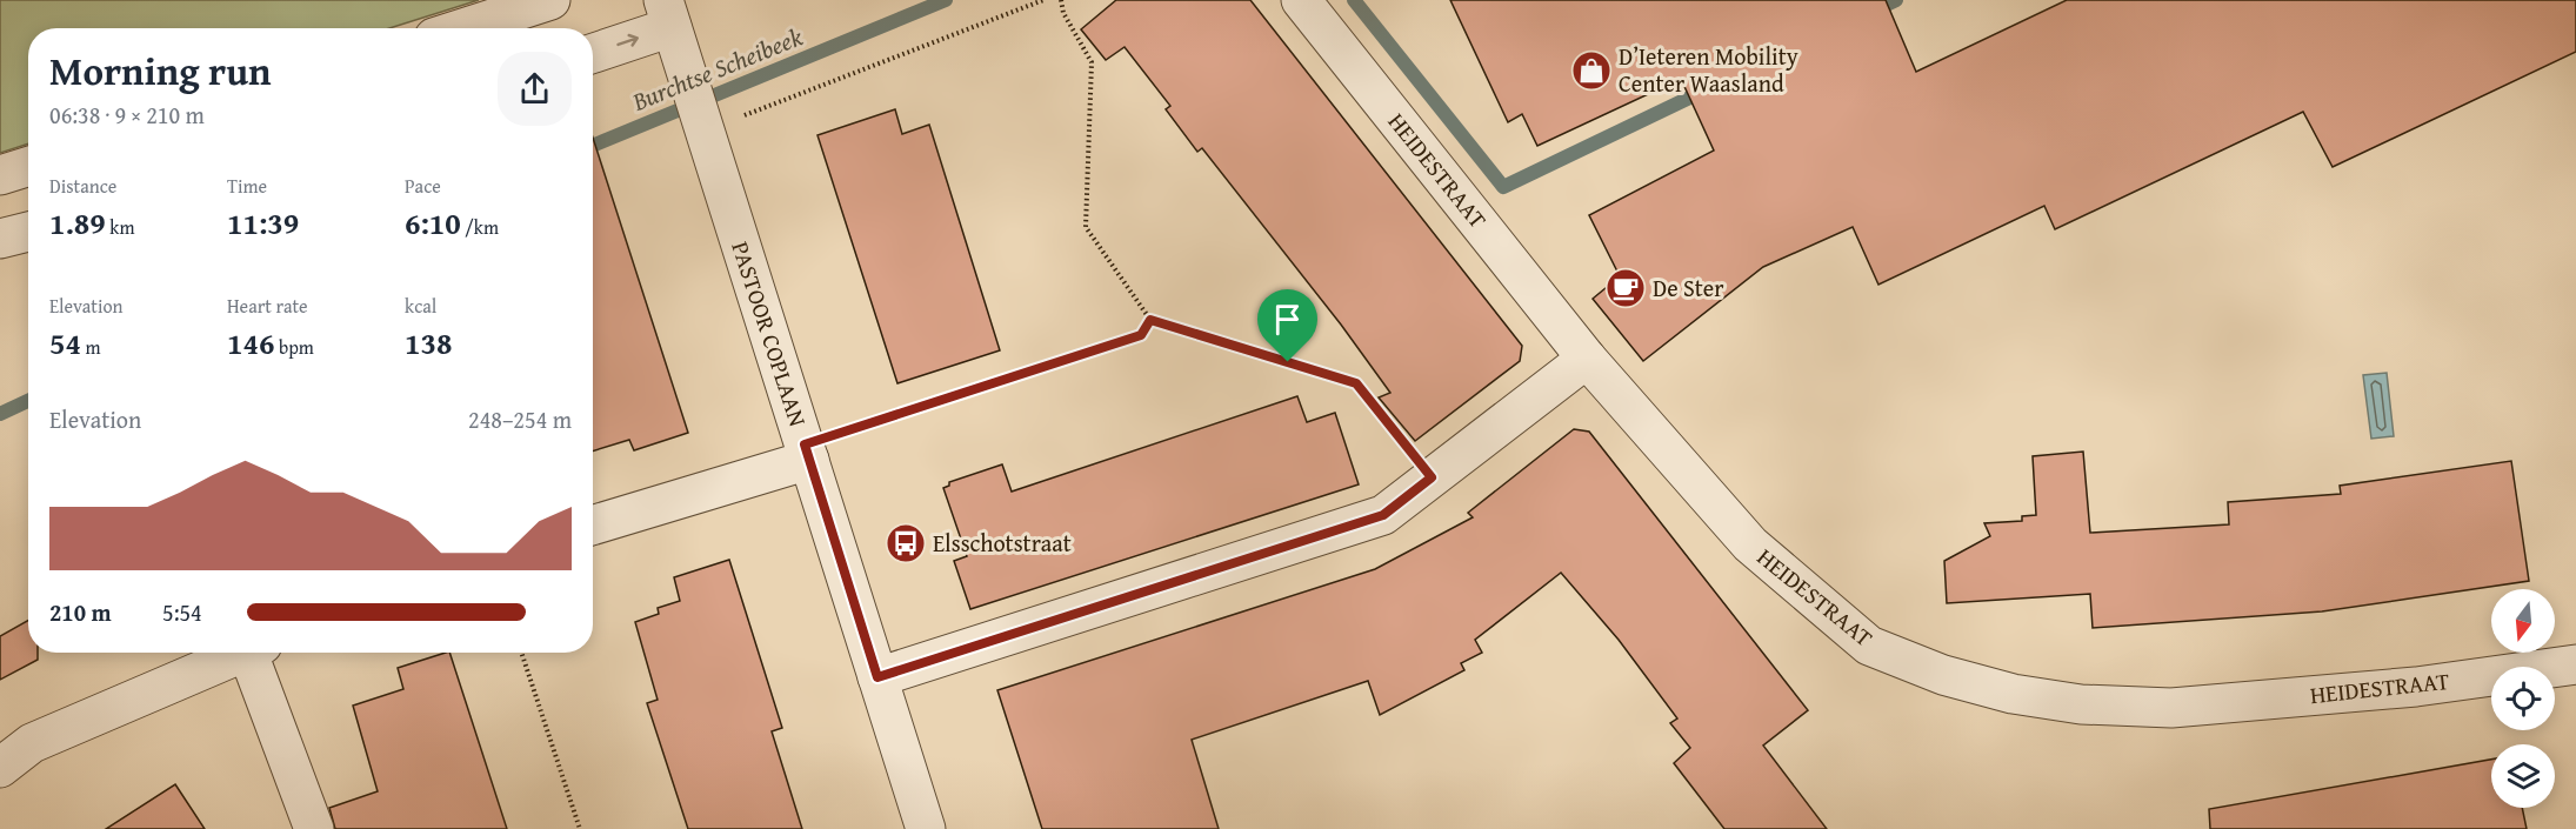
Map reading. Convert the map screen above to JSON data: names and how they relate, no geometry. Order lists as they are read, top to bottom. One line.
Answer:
{"streets":{"street":["HEIDESTRAAT","PASTOOR COPLAAN"]},"water":["Burchtse Scheibeek"],"places":{"shop":["D’Ieteren Mobility Center Waasland"],"cafe":["De Ster"],"bus stop":["Elsschotstraat"]},"north":"bottom","page":{"heading":["Morning run","06:38 · 9 × 210 m"],"stats":[["Distance","1.89 km"],["Time","11:39"],["Pace","6:10 /km"],["Elevation","54 m"],["Heart rate","146 bpm"],["kcal","138"]],"chart":["Elevation","248–254 m"],"list":[{"name":"210 m","note":"5:54"}]}}
